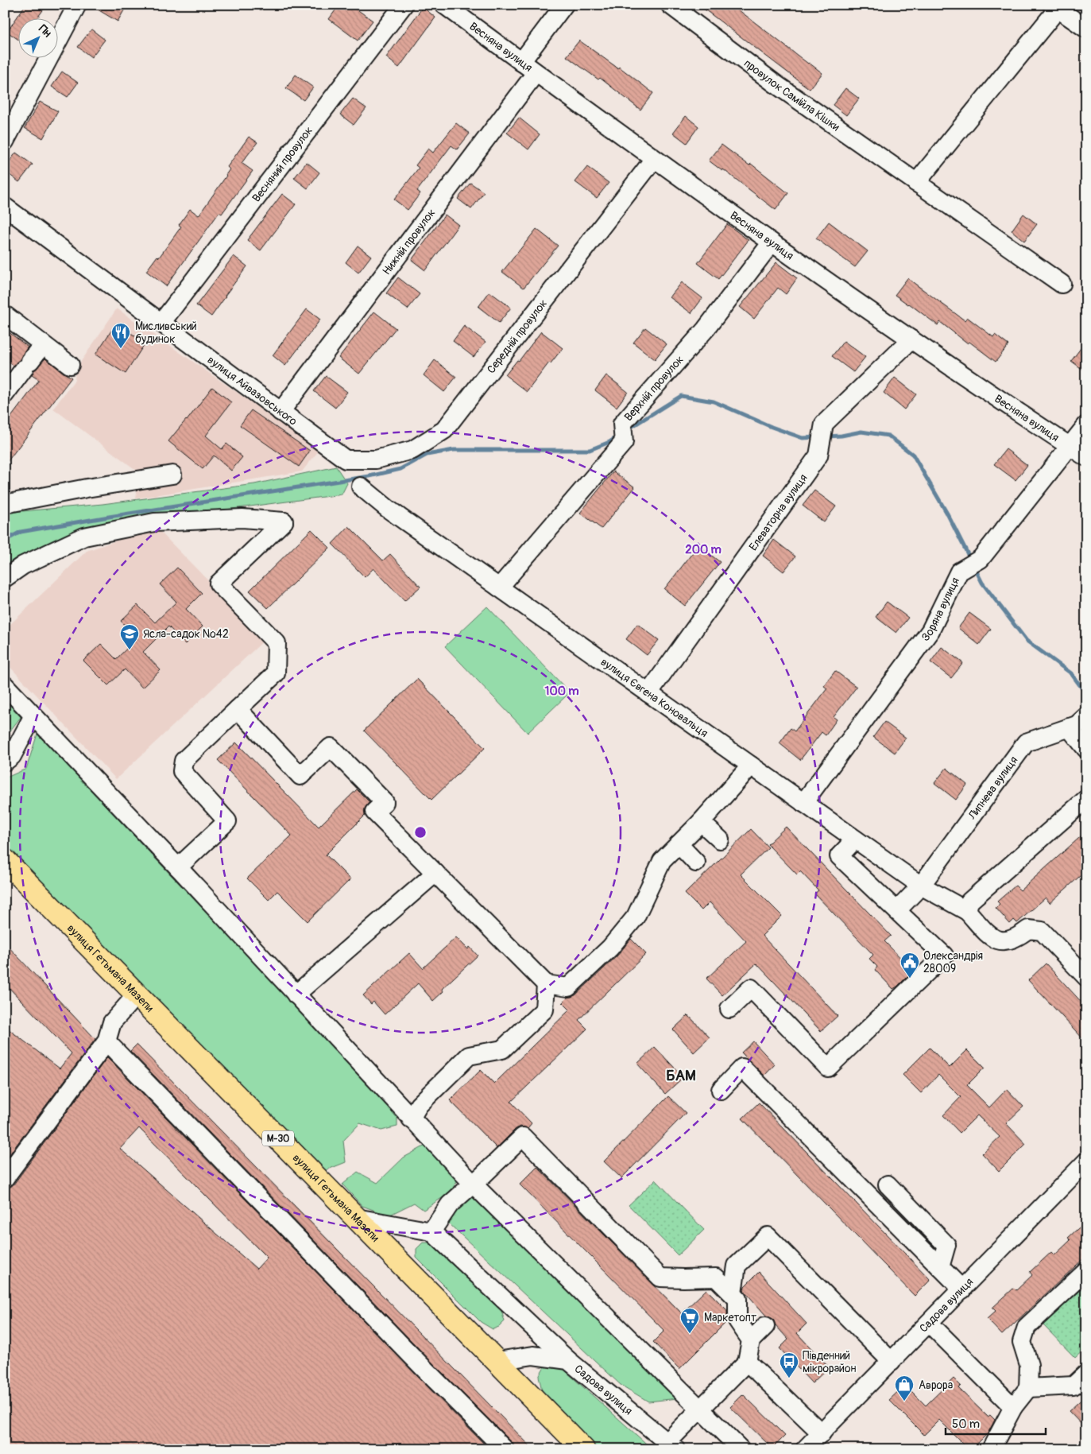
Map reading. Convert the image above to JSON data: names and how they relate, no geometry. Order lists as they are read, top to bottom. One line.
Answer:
{"streets":{"highway":["вулиця Гетьмана Мазепи","М-30"],"street":["Весняна вулиця","провулок Самійла Кішки","Весняний провулок","Нижній провулок","Середній провулок","Верхній провулок","вулиця Айвазовського","Елеваторна вулиця","Зоряна вулиця","вулиця Євгена Коновальця","Липнева вулиця","Садова вулиця"]},"crossings":[["Весняна вулиця","Нижній провулок"],["Весняна вулиця","Середній провулок"],["Весняна вулиця","Верхній провулок"],["Весняна вулиця","Елеваторна вулиця"],["Весняна вулиця","Зоряна вулиця"],["Весняний провулок","вулиця Айвазовського"],["Нижній провулок","вулиця Айвазовського"],["Середній провулок","вулиця Айвазовського"],["Верхній провулок","вулиця Євгена Коновальця"],["Елеваторна вулиця","вулиця Євгена Коновальця"],["Зоряна вулиця","вулиця Євгена Коновальця"],["вулиця Євгена Коновальця","Липнева вулиця"],["вулиця Гетьмана Мазепи","Садова вулиця"]],"districts":["БАМ"],"places":{"restaurant":["Мисливський будинок"],"school or university":["Ясла-садок №42"],"public building":["Олександрія 28009"],"supermarket":["Маркетопт"],"bus stop":["Південний мікрорайон"],"shop":["Аврора"]},"scale_bar":"50 m","north":"top right","rings":["200 m","100 m"]}
